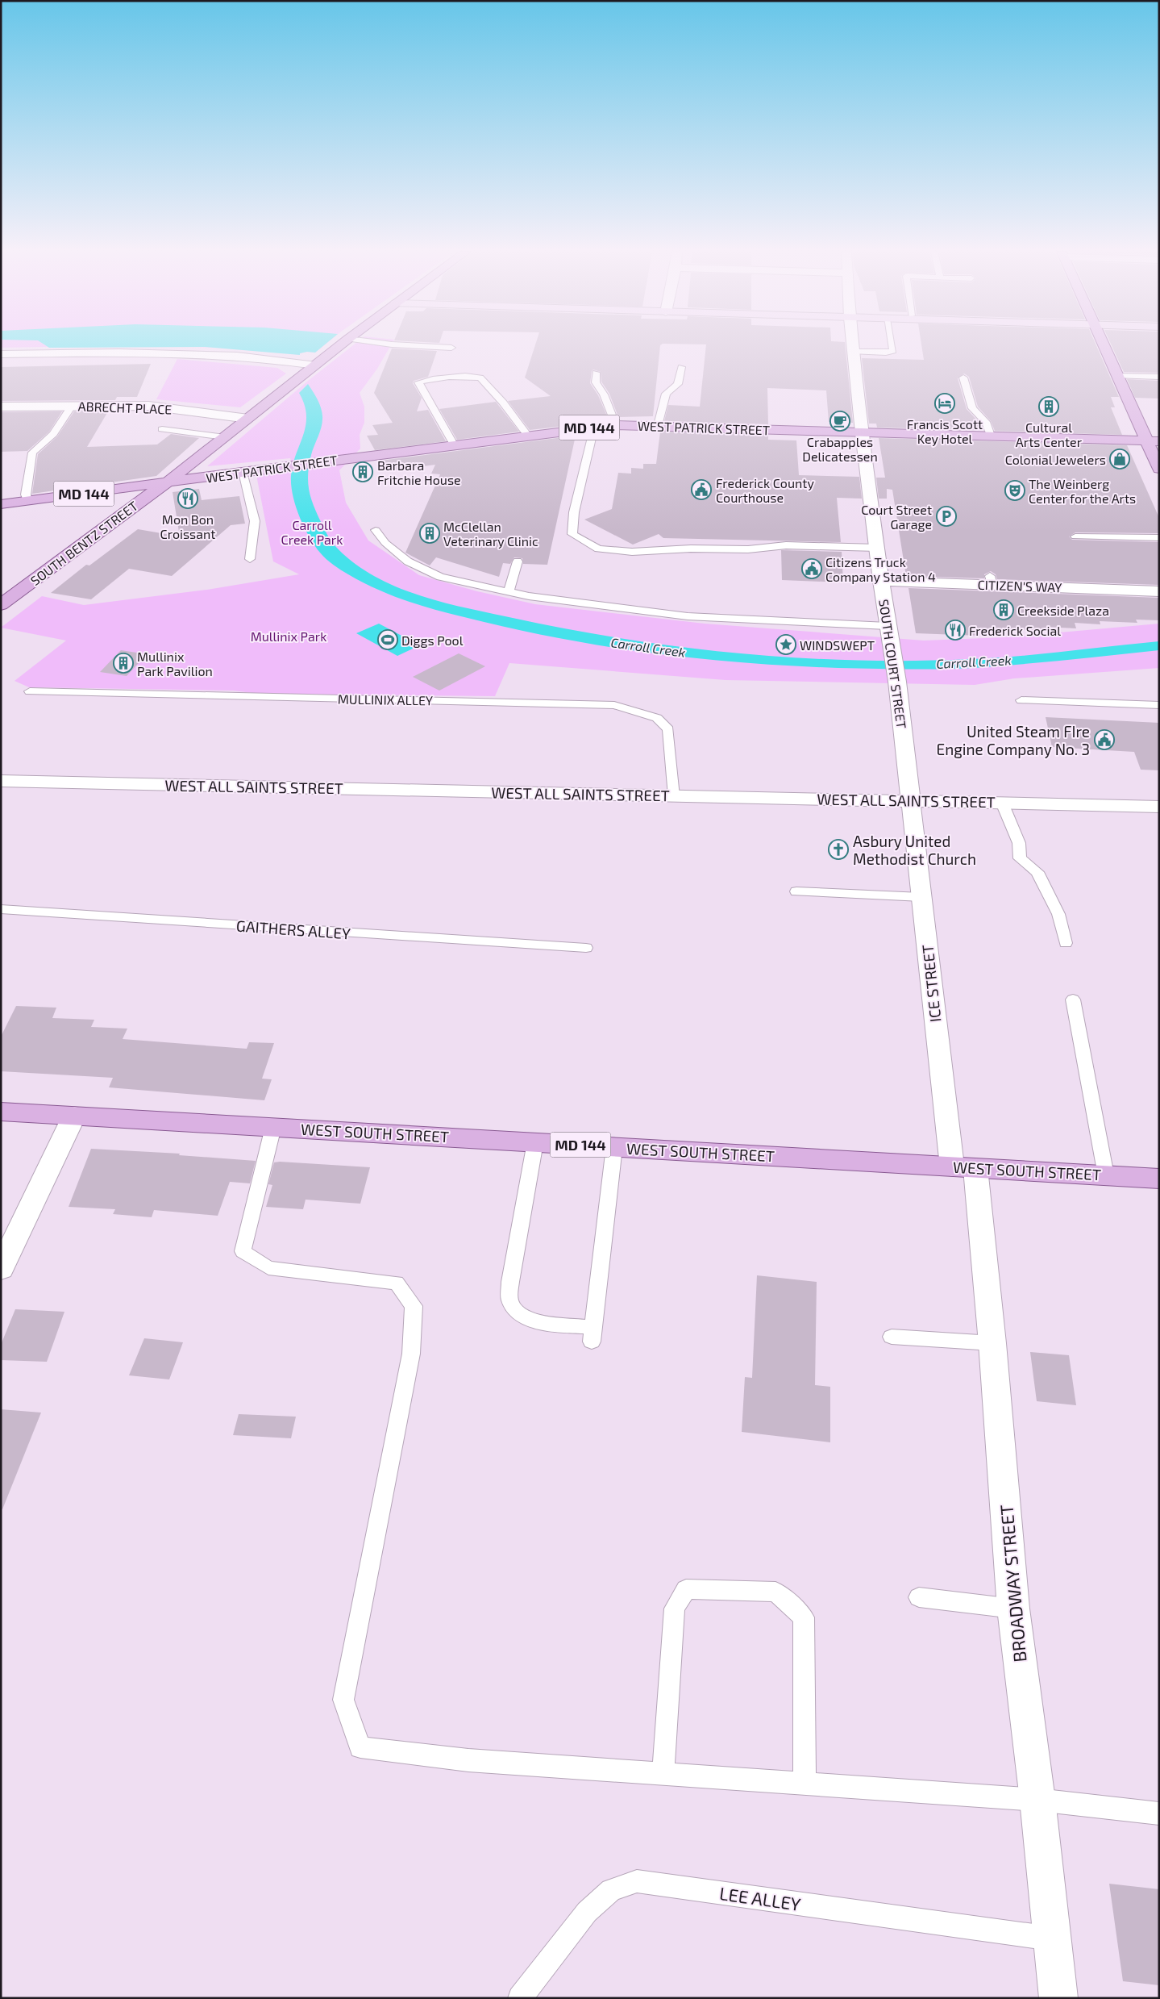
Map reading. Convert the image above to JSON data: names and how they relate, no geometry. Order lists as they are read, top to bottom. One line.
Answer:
{"streets":{"main road":["MD 144","WEST PATRICK STREET","SOUTH BENTZ STREET","WEST SOUTH STREET"],"street":["ABRECHT PLACE","CITIZEN'S WAY","SOUTH COURT STREET","WEST ALL SAINTS STREET","ICE STREET","BROADWAY STREET"],"lane":["MULLINIX ALLEY","GAITHERS ALLEY","LEE ALLEY"]},"crossings":[["ABRECHT PLACE","SOUTH BENTZ STREET"],["WEST PATRICK STREET","SOUTH BENTZ STREET"],["WEST PATRICK STREET","SOUTH COURT STREET"],["CITIZEN'S WAY","SOUTH COURT STREET"],["SOUTH COURT STREET","WEST ALL SAINTS STREET"],["SOUTH COURT STREET","ICE STREET"],["MULLINIX ALLEY","WEST ALL SAINTS STREET"],["WEST ALL SAINTS STREET","ICE STREET"],["ICE STREET","WEST SOUTH STREET"],["ICE STREET","BROADWAY STREET"],["WEST SOUTH STREET","BROADWAY STREET"],["BROADWAY STREET","LEE ALLEY"]],"water":["Carroll Creek"],"parks":["Carroll Creek Park","Mullinix Park"],"places":{"hotel":["Francis Scott Key Hotel"],"building":["Cultural Arts Center","Barbara Fritchie House","McClellan Veterinary Clinic","Creekside Plaza","Mullinix Park Pavilion"],"cafe":["Crabapples Delicatessen"],"shop":["Colonial Jewelers"],"public building":["Frederick County Courthouse","Citizens Truck Company Station 4","United Steam FIre Engine Company No. 3"],"theatre":["The Weinberg Center for the Arts"],"restaurant":["Mon Bon Croissant","Frederick Social"],"parking":["Court Street Garage"],"sports":["Diggs Pool"],"place":["WINDSWEPT"],"church":["Asbury United Methodist Church"]}}
